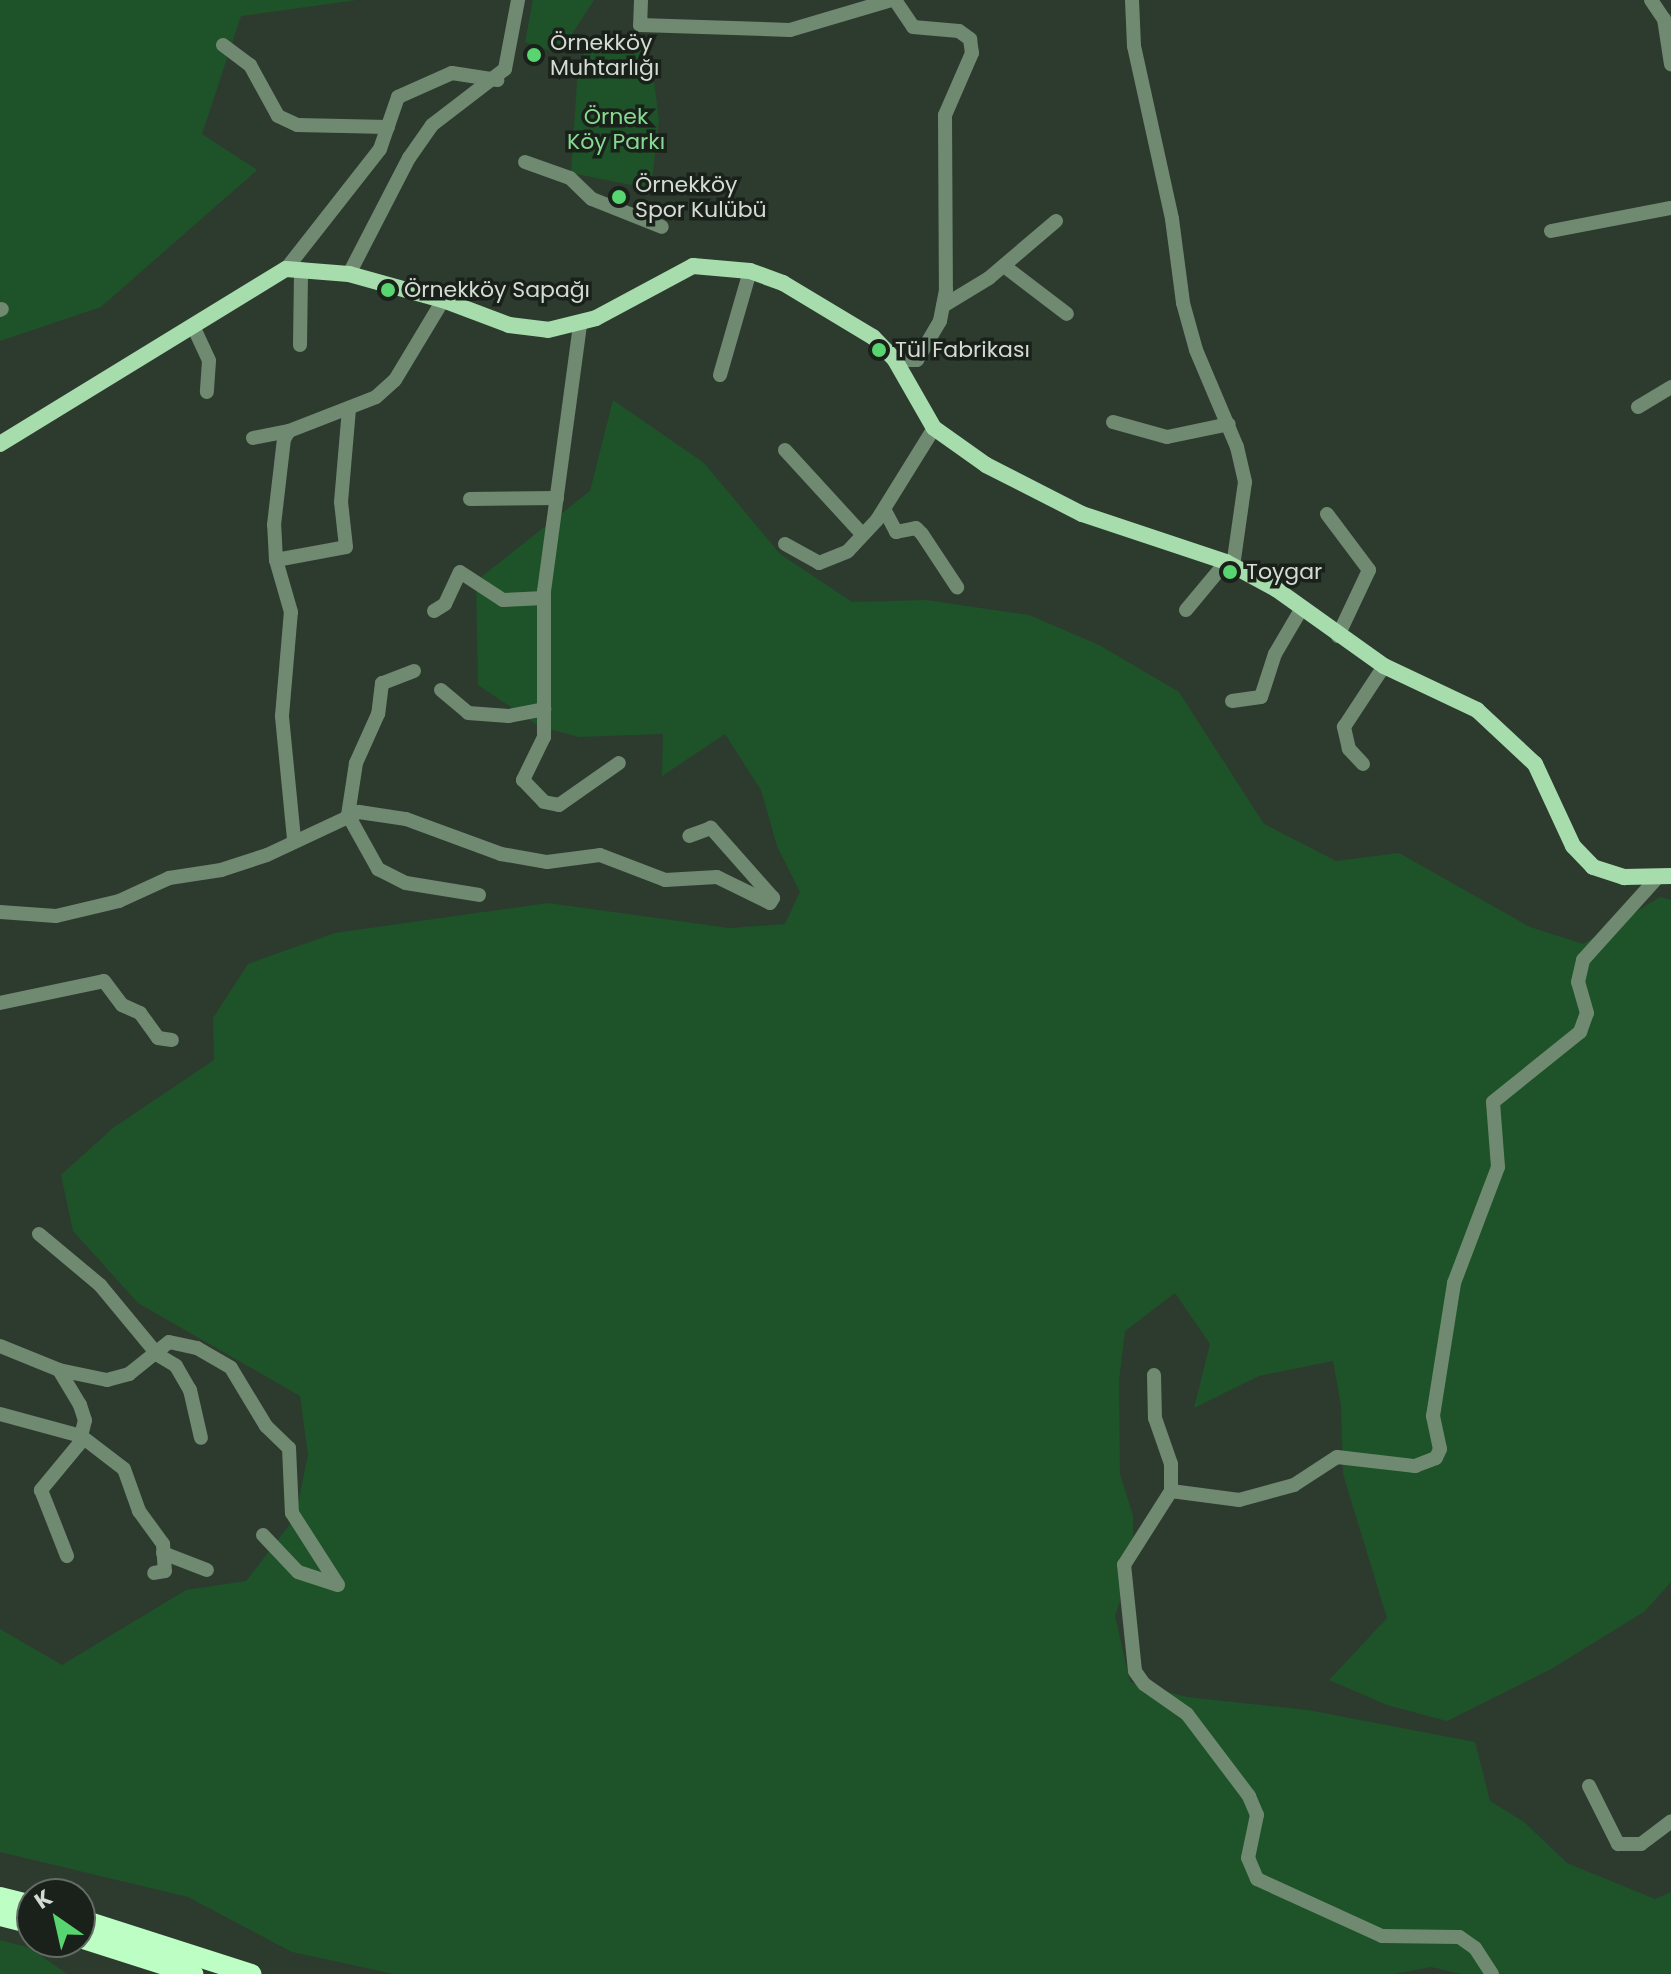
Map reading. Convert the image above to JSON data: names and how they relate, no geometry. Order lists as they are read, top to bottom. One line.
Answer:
{"parks":["Örnek Köy Parkı"],"places":["Örnekköy Muhtarlığı","Örnekköy Spor Kulübü","Örnekköy Sapağı","Tül Fabrikası","Toygar"],"north":"top left"}
